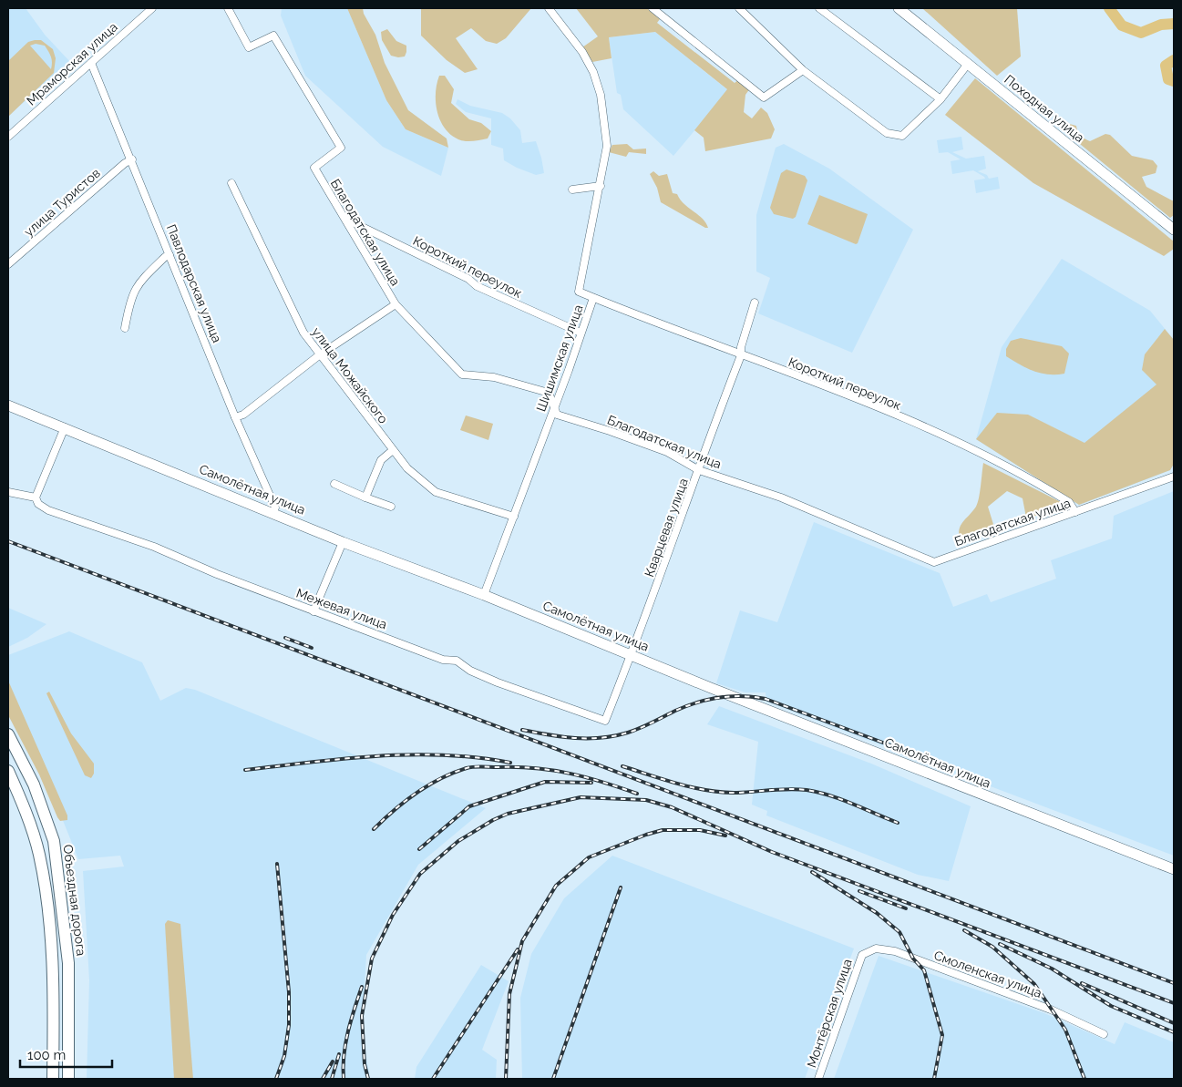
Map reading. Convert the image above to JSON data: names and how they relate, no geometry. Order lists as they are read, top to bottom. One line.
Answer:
{"streets":{"main road":["Походная улица","Самолётная улица","Объездная дорога"],"street":["Мраморская улица","улица Туристов","Благодатская улица","Короткий переулок","Павлодарская улица","Шишимская улица","улица Можайского","Кварцевая улица","Межевая улица","Смоленская улица","Монтёрская улица"]},"crossings":[["Мраморская улица","Павлодарская улица"],["улица Туристов","Павлодарская улица"],["Благодатская улица","Короткий переулок"],["Благодатская улица","Шишимская улица"],["Благодатская улица","Кварцевая улица"],["Короткий переулок","Шишимская улица"],["Короткий переулок","Кварцевая улица"],["Павлодарская улица","Самолётная улица"],["Шишимская улица","улица Можайского"],["Шишимская улица","Самолётная улица"],["Самолётная улица","Кварцевая улица"],["Самолётная улица","Межевая улица"],["Кварцевая улица","Межевая улица"],["Смоленская улица","Монтёрская улица"]],"scale_bar":"100 m"}
